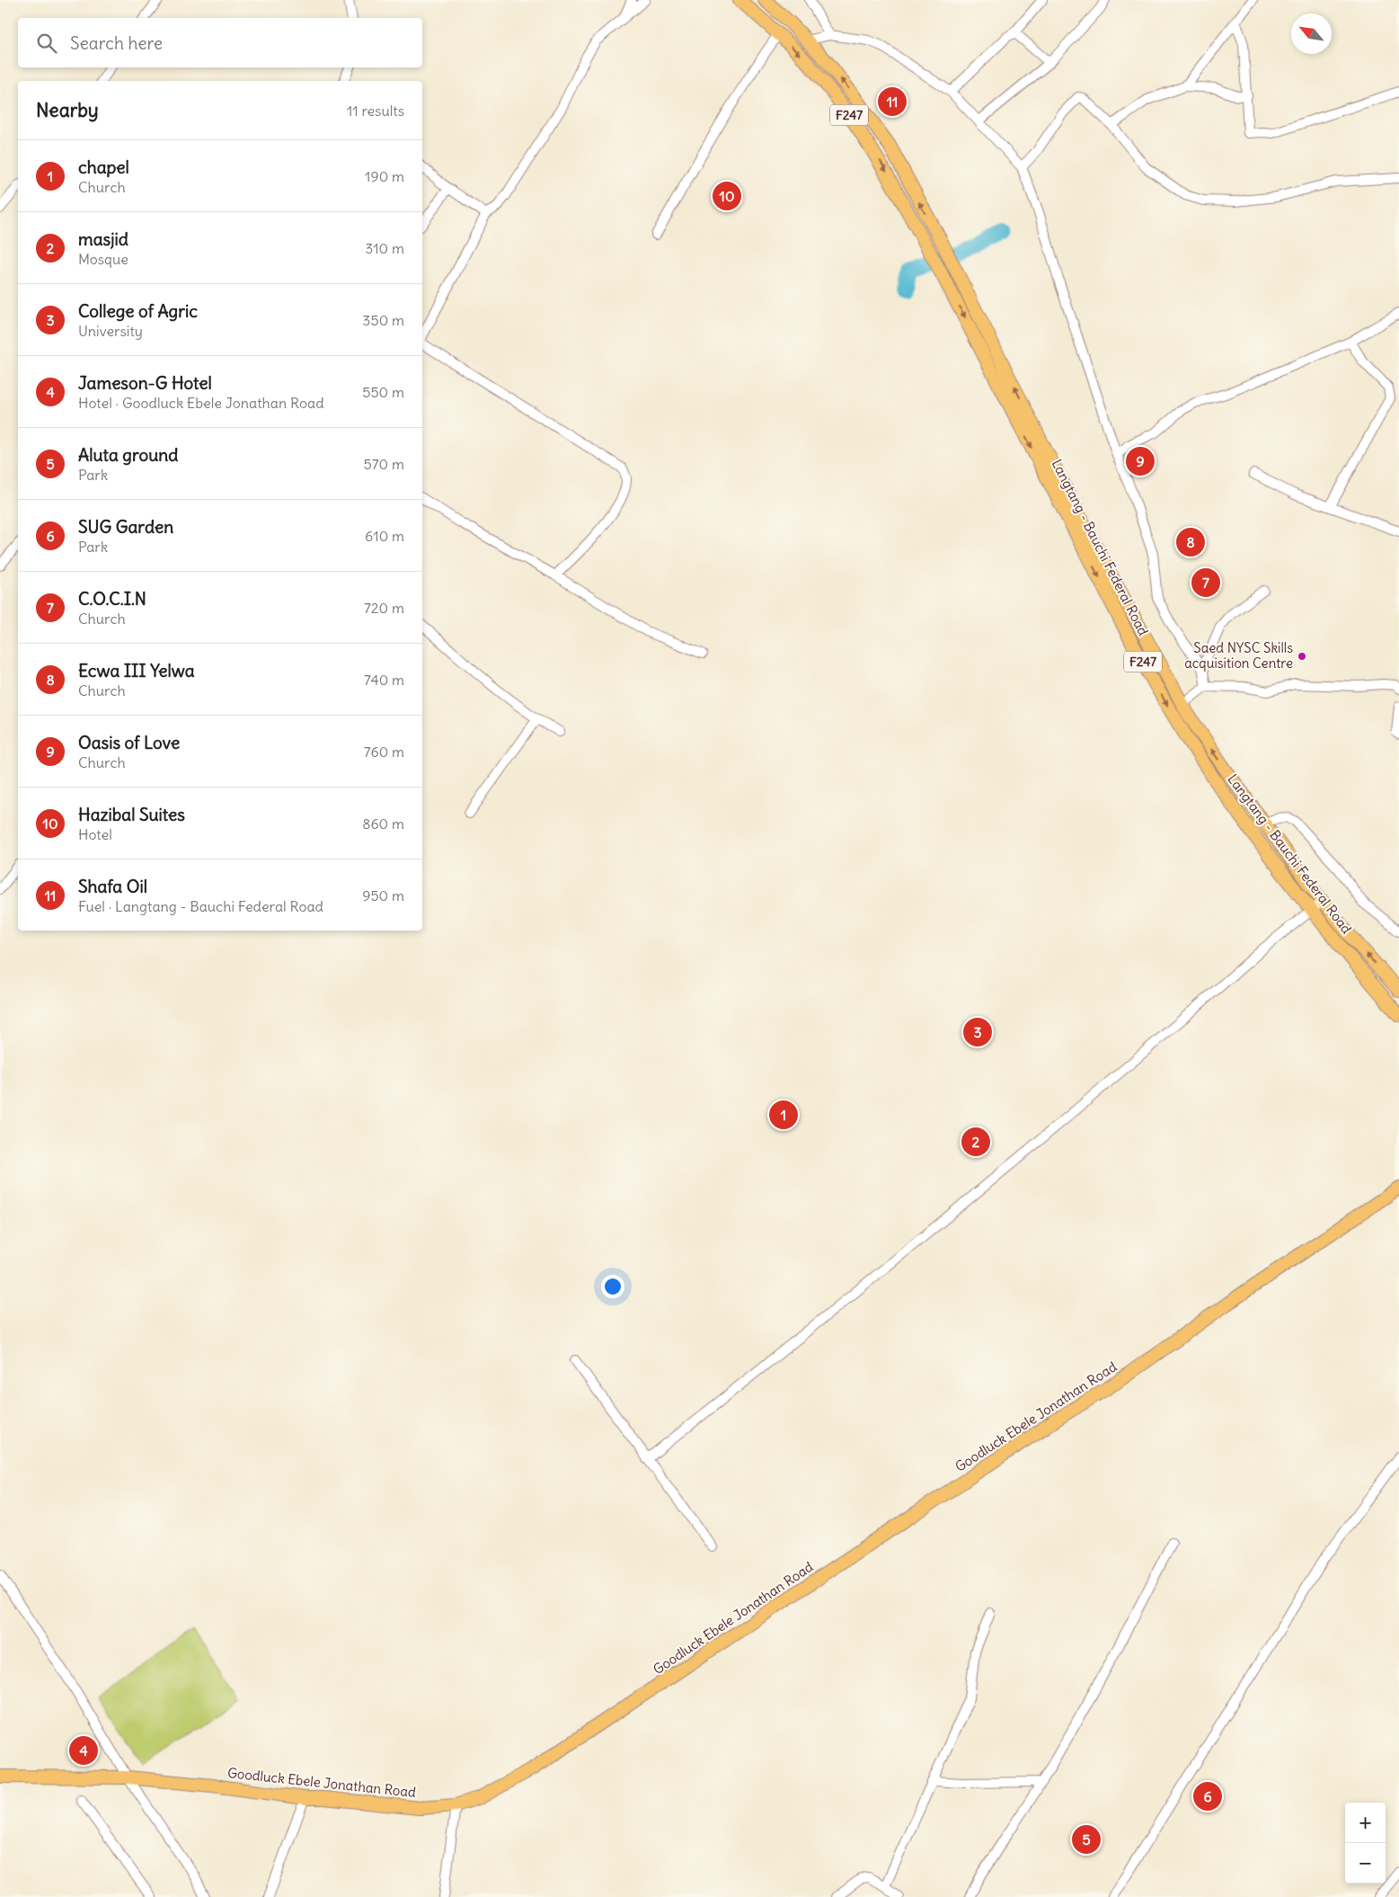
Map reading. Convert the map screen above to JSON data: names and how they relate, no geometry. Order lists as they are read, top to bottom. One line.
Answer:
{"streets":{"main road":["F247","Langtang - Bauchi Federal Road","Goodluck Ebele Jonathan Road"]},"crossings":[["F247","Langtang - Bauchi Federal Road"]],"places":["Saed NYSC Skills acquisition Centre"],"north":"top left","page":{"search":"Search here","heading":["Nearby","11 results"],"pins":["11","10","9","8","7","3","1","2","4","6","5"],"list":[{"mark":"1","name":"chapel","note":"Church","value":"190 m"},{"mark":"2","name":"masjid","note":"Mosque","value":"310 m"},{"mark":"3","name":"College of Agric","note":"University","value":"350 m"},{"mark":"4","name":"Jameson-G Hotel","note":"Hotel · Goodluck Ebele Jonathan Road","value":"550 m"},{"mark":"5","name":"Aluta ground","note":"Park","value":"570 m"},{"mark":"6","name":"SUG Garden","note":"Park","value":"610 m"},{"mark":"7","name":"C.O.C.I.N","note":"Church","value":"720 m"},{"mark":"8","name":"Ecwa III Yelwa","note":"Church","value":"740 m"},{"mark":"9","name":"Oasis of Love","note":"Church","value":"760 m"},{"mark":"10","name":"Hazibal Suites","note":"Hotel","value":"860 m"},{"mark":"11","name":"Shafa Oil","note":"Fuel · Langtang - Bauchi Federal Road","value":"950 m"}],"map_buttons":["+","−"]}}
